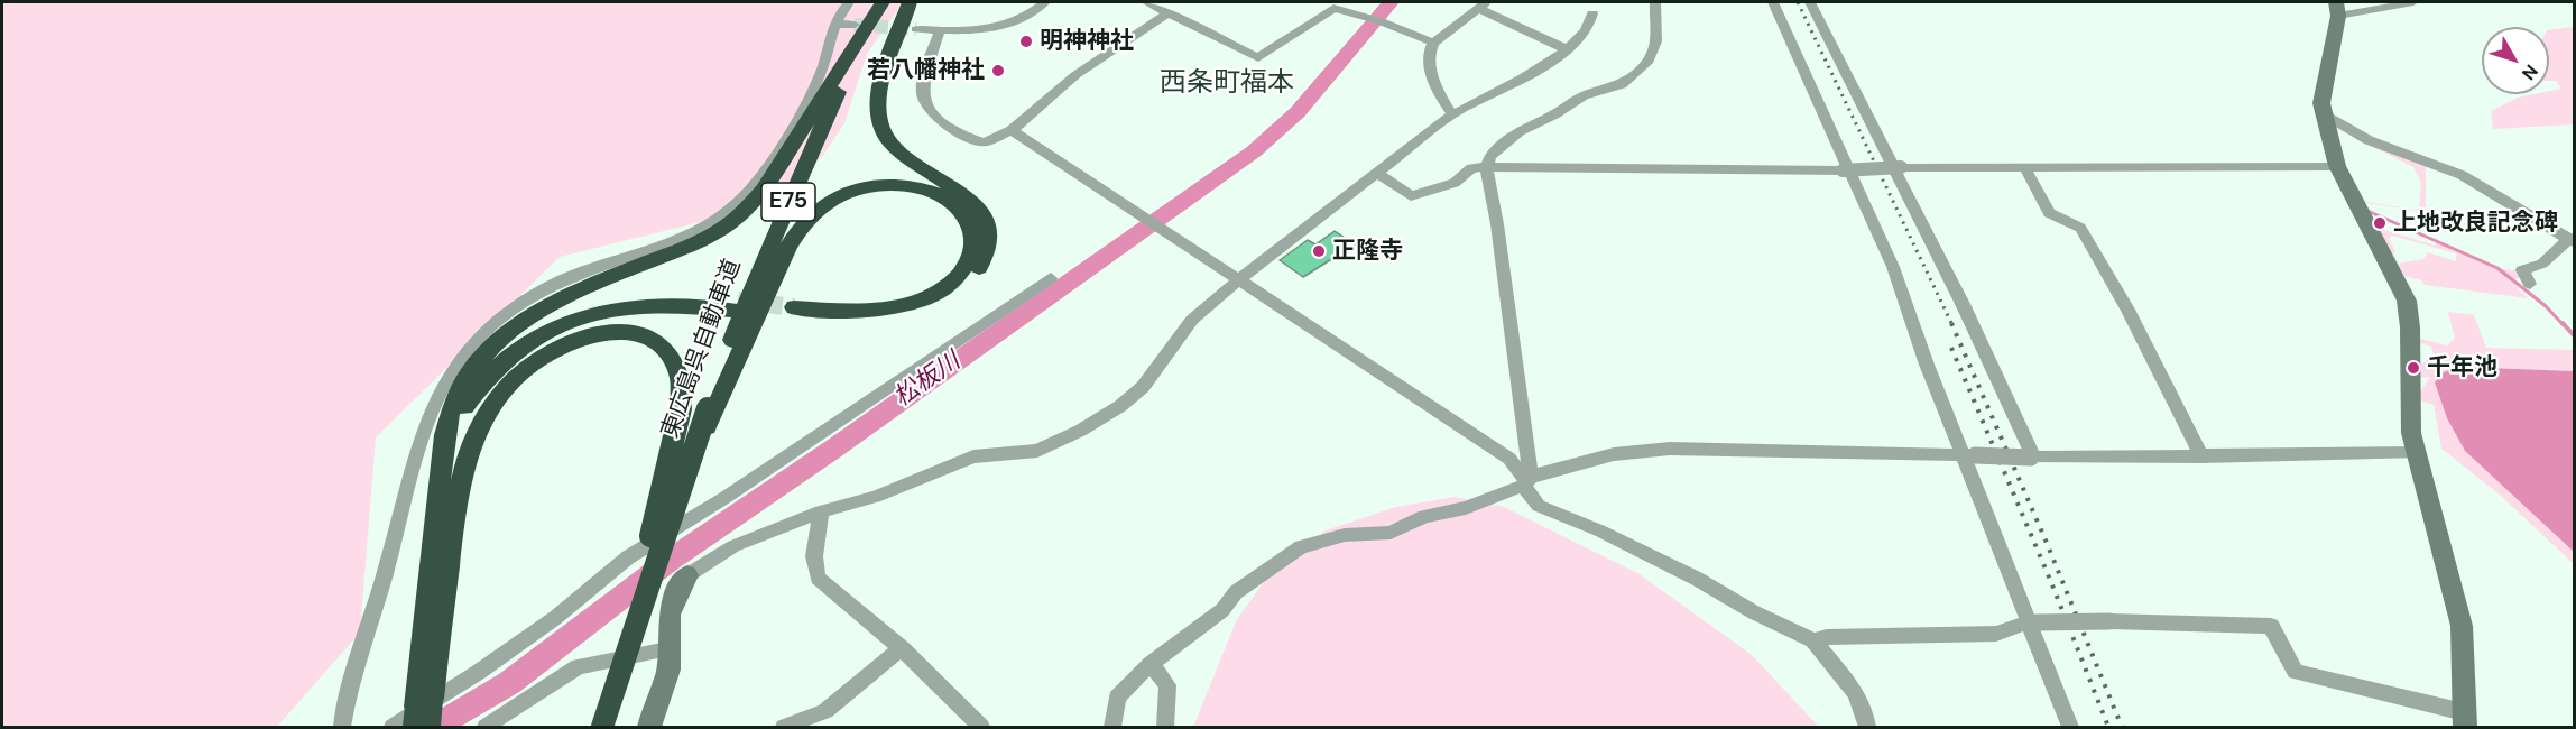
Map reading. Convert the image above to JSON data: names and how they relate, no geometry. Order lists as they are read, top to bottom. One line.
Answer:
{"streets":{"highway":["E75","東広島呉自動車道"]},"districts":["西条町福本"],"water":["松板川"],"places":["明神神社","若八幡神社","上地改良記念碑","正隆寺","千年池"],"north":"bottom right"}
